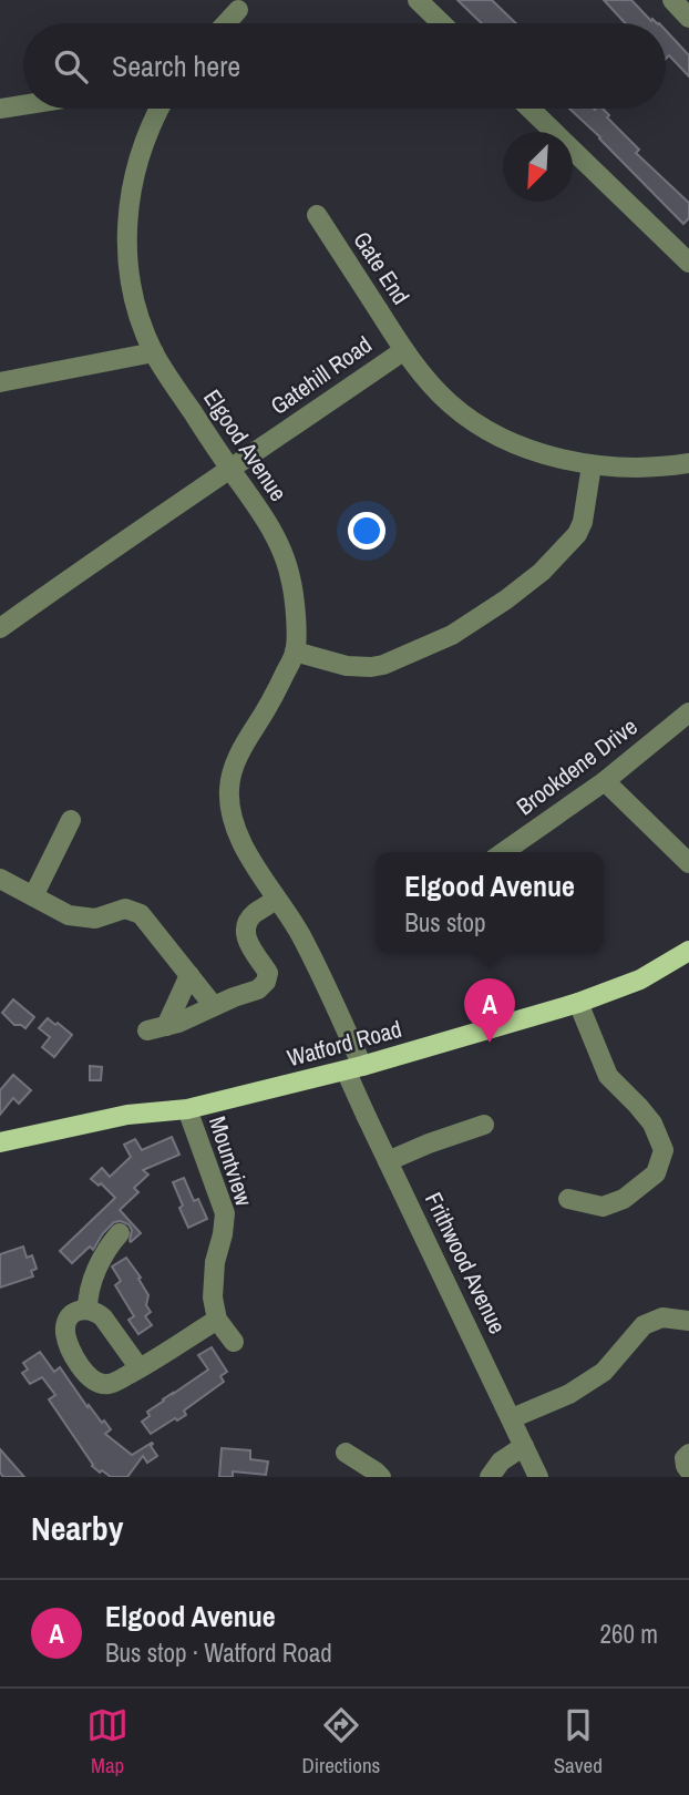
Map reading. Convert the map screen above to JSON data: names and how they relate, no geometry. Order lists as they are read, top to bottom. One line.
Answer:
{"streets":{"main road":["Watford Road"],"street":["Gate End","Gatehill Road","Elgood Avenue","Brookdene Drive","Mountview","Frithwood Avenue"]},"crossings":[["Gate End","Gatehill Road"],["Gatehill Road","Elgood Avenue"],["Elgood Avenue","Watford Road"],["Elgood Avenue","Frithwood Avenue"],["Watford Road","Mountview"],["Watford Road","Frithwood Avenue"]],"north":"bottom left","page":{"search":"Search here","popup":["Elgood Avenue","Bus stop"],"pins":"A","heading":"Nearby","list":[{"mark":"A","name":"Elgood Avenue","note":"Bus stop · Watford Road","value":"260 m"}],"nav":["Map","Directions","Saved"]}}
